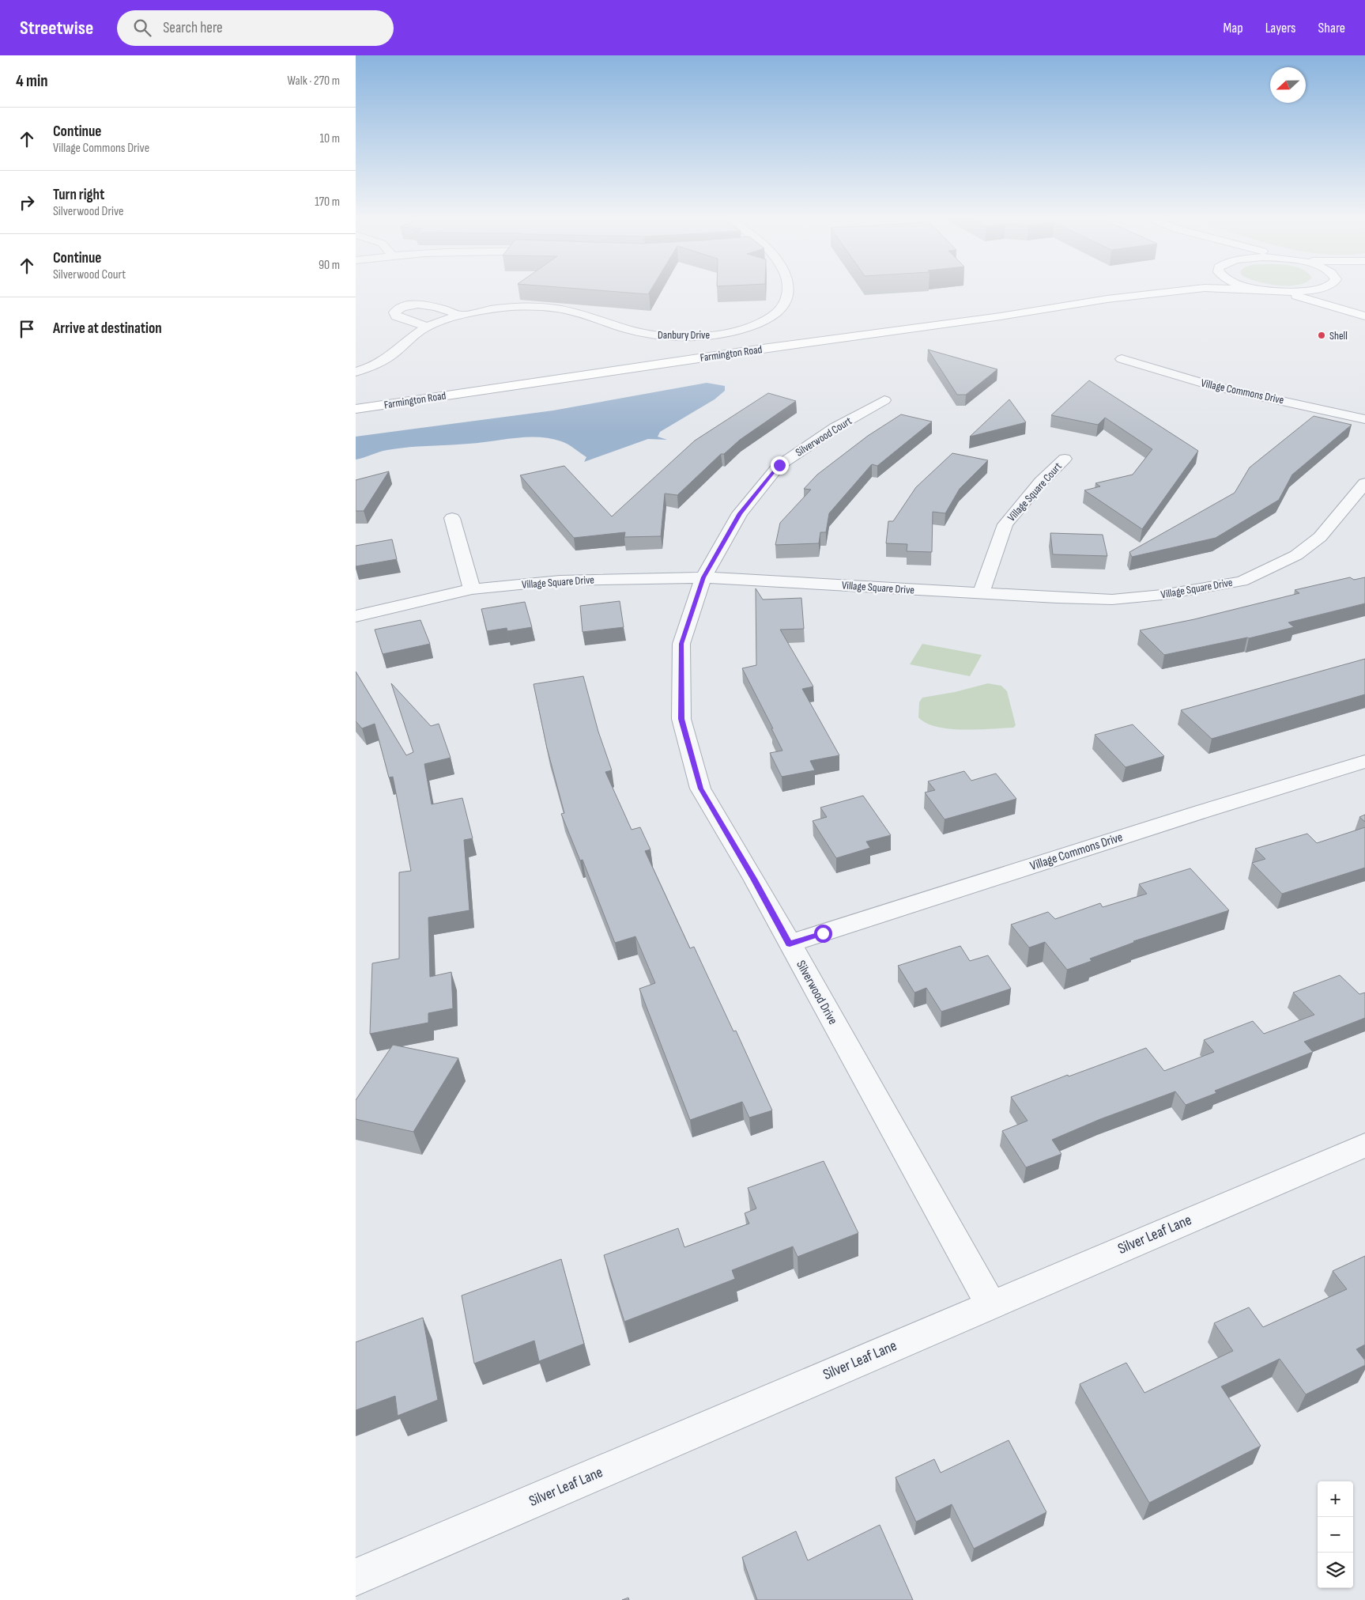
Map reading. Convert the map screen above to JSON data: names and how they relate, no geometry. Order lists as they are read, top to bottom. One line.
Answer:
{"streets":{"street":["Danbury Drive","Farmington Road","Village Commons Drive","Silverwood Court","Village Square Court","Village Square Drive","Silverwood Drive","Silver Leaf Lane"]},"crossings":[["Village Commons Drive","Silverwood Drive"],["Silverwood Court","Village Square Drive"],["Silverwood Court","Silverwood Drive"],["Village Square Court","Village Square Drive"],["Village Square Drive","Silverwood Drive"],["Silverwood Drive","Silver Leaf Lane"]],"places":["Shell"],"north":"left","page":{"header":"Streetwise","search":"Search here","nav":["Map","Layers","Share"],"heading":["4 min","Walk · 270 m"],"list":[["Continue","Village Commons Drive","10 m"],["Turn right","Silverwood Drive","170 m"],["Continue","Silverwood Court","90 m"],"Arrive at destination"],"map_buttons":["+","−"]}}
